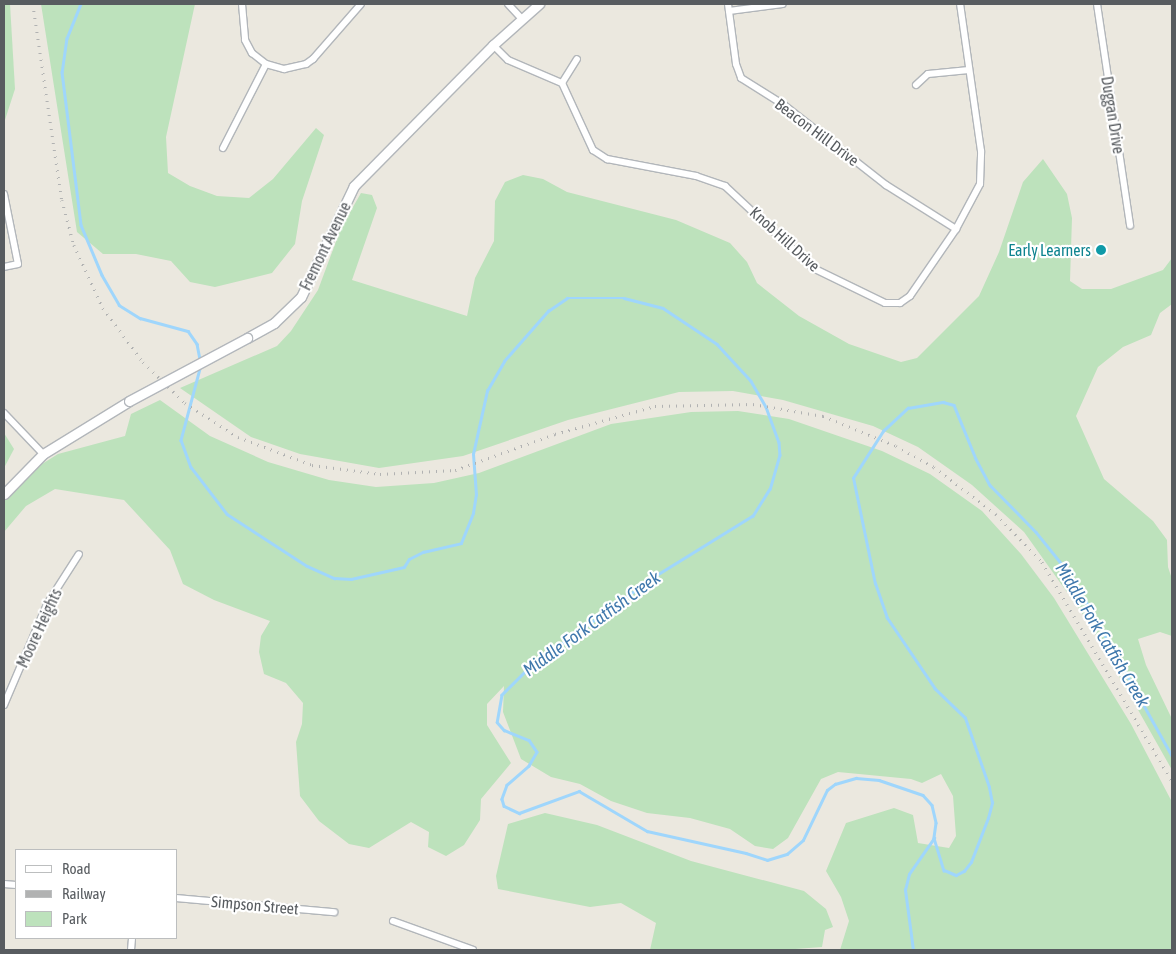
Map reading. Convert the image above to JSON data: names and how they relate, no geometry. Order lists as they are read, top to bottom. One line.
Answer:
{"streets":{"main road":["Fremont Avenue"],"street":["Duggan Drive","Beacon Hill Drive","Knob Hill Drive","Moore Heights","Simpson Street"]},"crossings":[["Beacon Hill Drive","Knob Hill Drive"]],"water":["Middle Fork Catfish Creek"],"places":["Early Learners"],"legend":["Road","Railway","Park"]}
